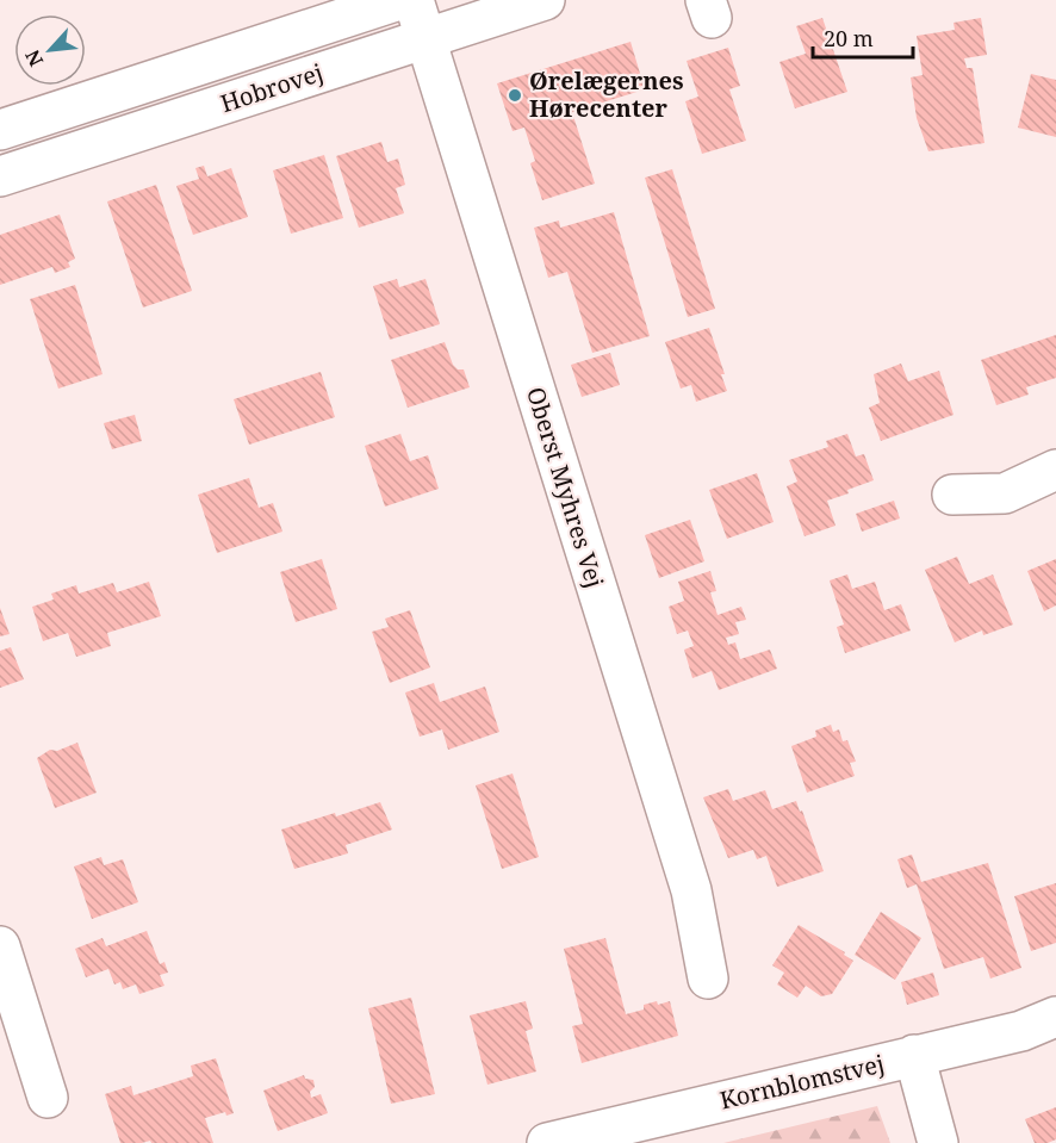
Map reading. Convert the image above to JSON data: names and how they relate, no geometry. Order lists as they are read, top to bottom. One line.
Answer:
{"streets":{"street":["Hobrovej","Oberst Myhres Vej","Kornblomstvej"]},"crossings":[["Hobrovej","Oberst Myhres Vej"]],"places":["Ørelægernes Hørecenter"],"scale_bar":"20 m","north":"bottom left"}
